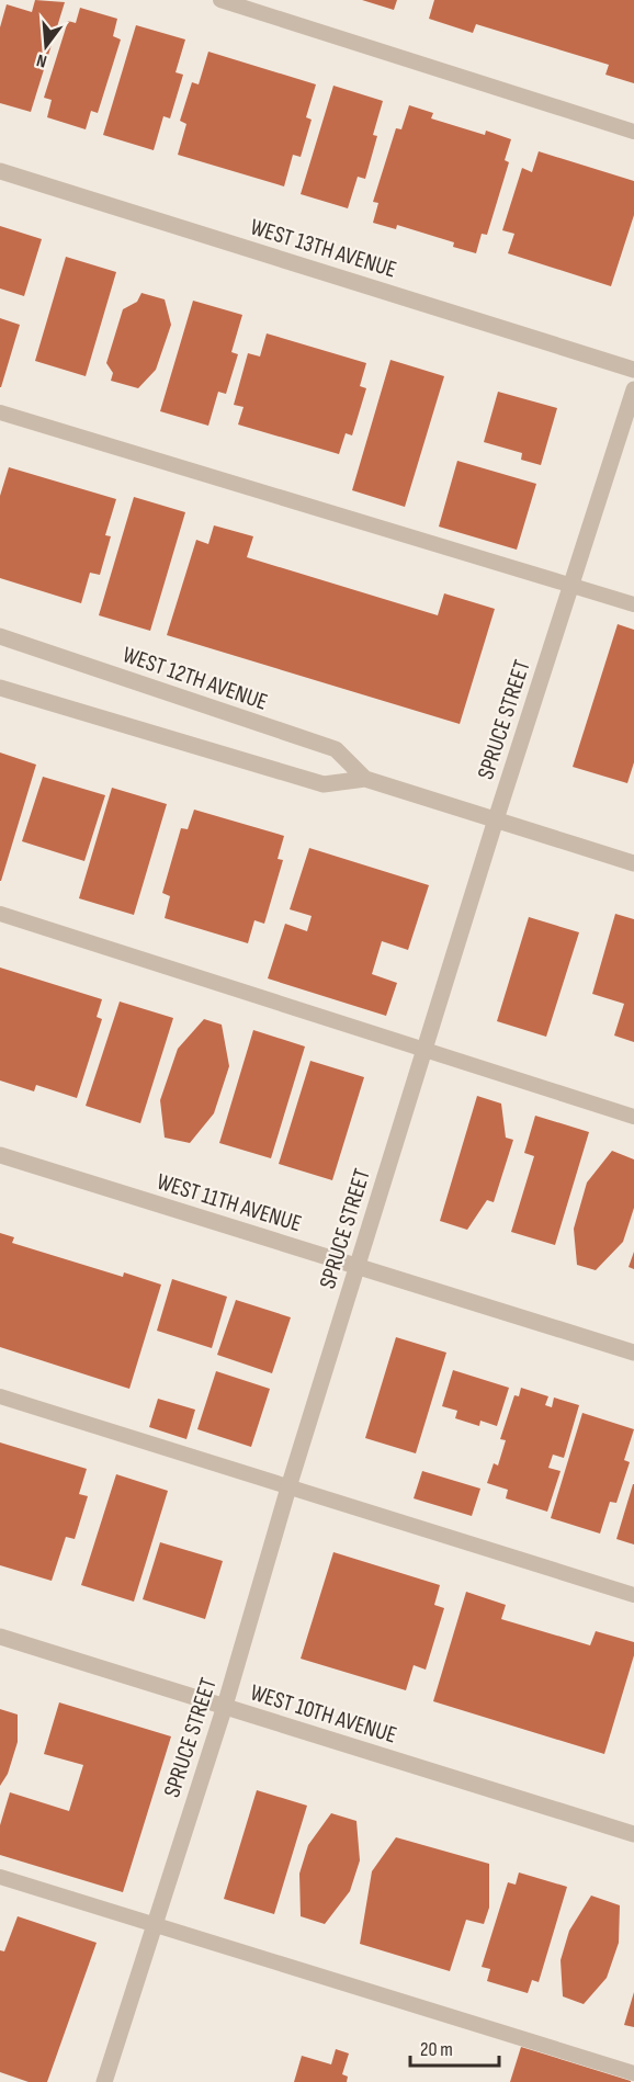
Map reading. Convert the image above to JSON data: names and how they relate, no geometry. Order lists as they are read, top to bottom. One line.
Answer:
{"streets":{"street":["WEST 13TH AVENUE","WEST 12TH AVENUE","SPRUCE STREET","WEST 11TH AVENUE","WEST 10TH AVENUE"]},"crossings":[["WEST 12TH AVENUE","SPRUCE STREET"],["SPRUCE STREET","WEST 11TH AVENUE"],["SPRUCE STREET","WEST 10TH AVENUE"]],"scale_bar":"20 m","north":"bottom"}
